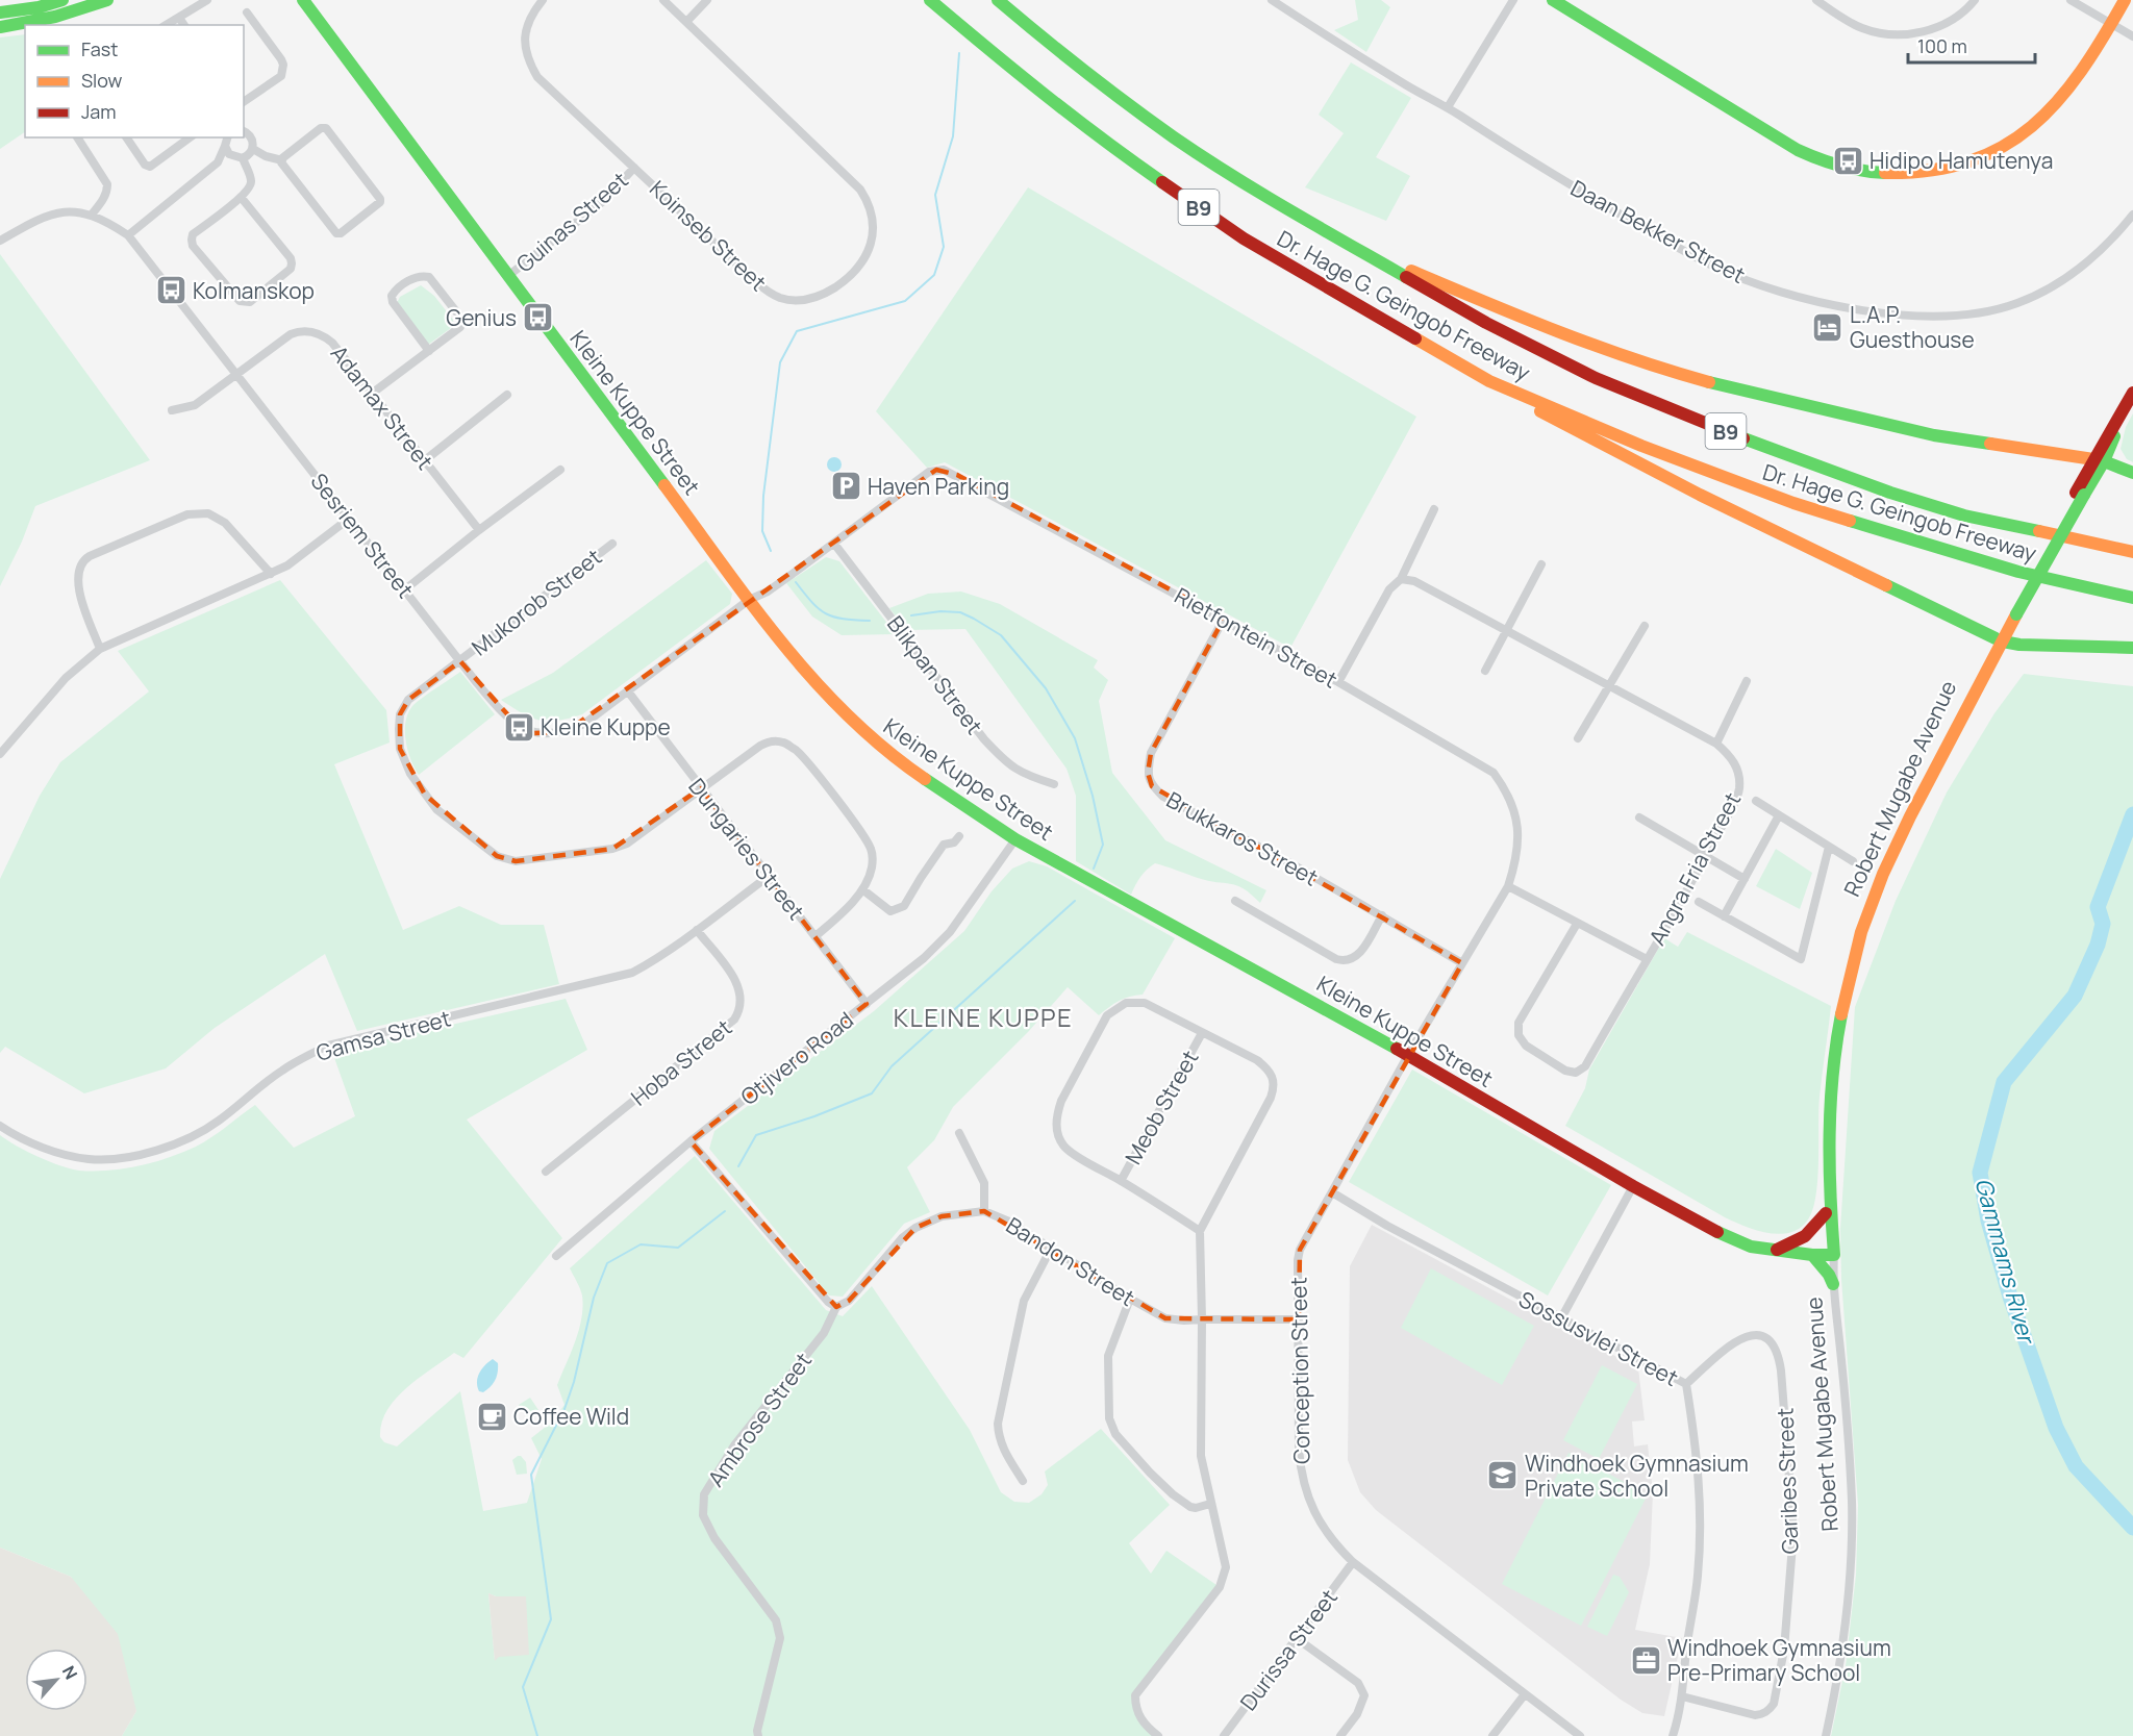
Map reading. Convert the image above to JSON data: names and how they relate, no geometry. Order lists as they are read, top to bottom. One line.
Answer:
{"streets":{"main road":["B9","Dr. Hage G. Geingob Freeway","Kleine Kuppe Street","Robert Mugabe Avenue"],"street":["Guinas Street","Daan Bekker Street","Koinseb Street","Adamax Street","Sesriem Street","Mukorob Street","Rietfontein Street","Blikpan Street","Brukkaros Street","Dungaries Street","Angra Fria Street","Gamsa Street","Otjivero Road","Hoba Street","Meob Street","Bandon Street","Sossusvlei Street","Conception Street","Ambrose Street","Garibes Street","Durissa Street"]},"crossings":[["Guinas Street","Koinseb Street"],["Guinas Street","Kleine Kuppe Street"],["Adamax Street","Sesriem Street"],["Kleine Kuppe Street","Sesriem Street"],["Kleine Kuppe Street","Rietfontein Street"],["Kleine Kuppe Street","Robert Mugabe Avenue"],["Kleine Kuppe Street","Otjivero Road"],["Kleine Kuppe Street","Conception Street"],["Sesriem Street","Mukorob Street"],["Sesriem Street","Rietfontein Street"],["Sesriem Street","Dungaries Street"],["Mukorob Street","Dungaries Street"],["Rietfontein Street","Blikpan Street"],["Rietfontein Street","Brukkaros Street"],["Rietfontein Street","Conception Street"],["Dungaries Street","Gamsa Street"],["Dungaries Street","Otjivero Road"],["Gamsa Street","Hoba Street"],["Bandon Street","Conception Street"],["Bandon Street","Ambrose Street"],["Sossusvlei Street","Conception Street"],["Sossusvlei Street","Garibes Street"],["Conception Street","Durissa Street"]],"districts":["KLEINE KUPPE"],"water":["Gammams River"],"places":{"bus stop":["Hidipo Hamutenya","Kolmanskop","Genius","Kleine Kuppe"],"hotel":["L.A.P. Guesthouse"],"parking":["Haven Parking"],"cafe":["Coffee Wild"],"school or university":["Windhoek Gymnasium Private School"],"office":["Windhoek Gymnasium Pre-Primary School"]},"legend":["Fast","Slow","Jam"],"scale_bar":"100 m","north":"top right"}
